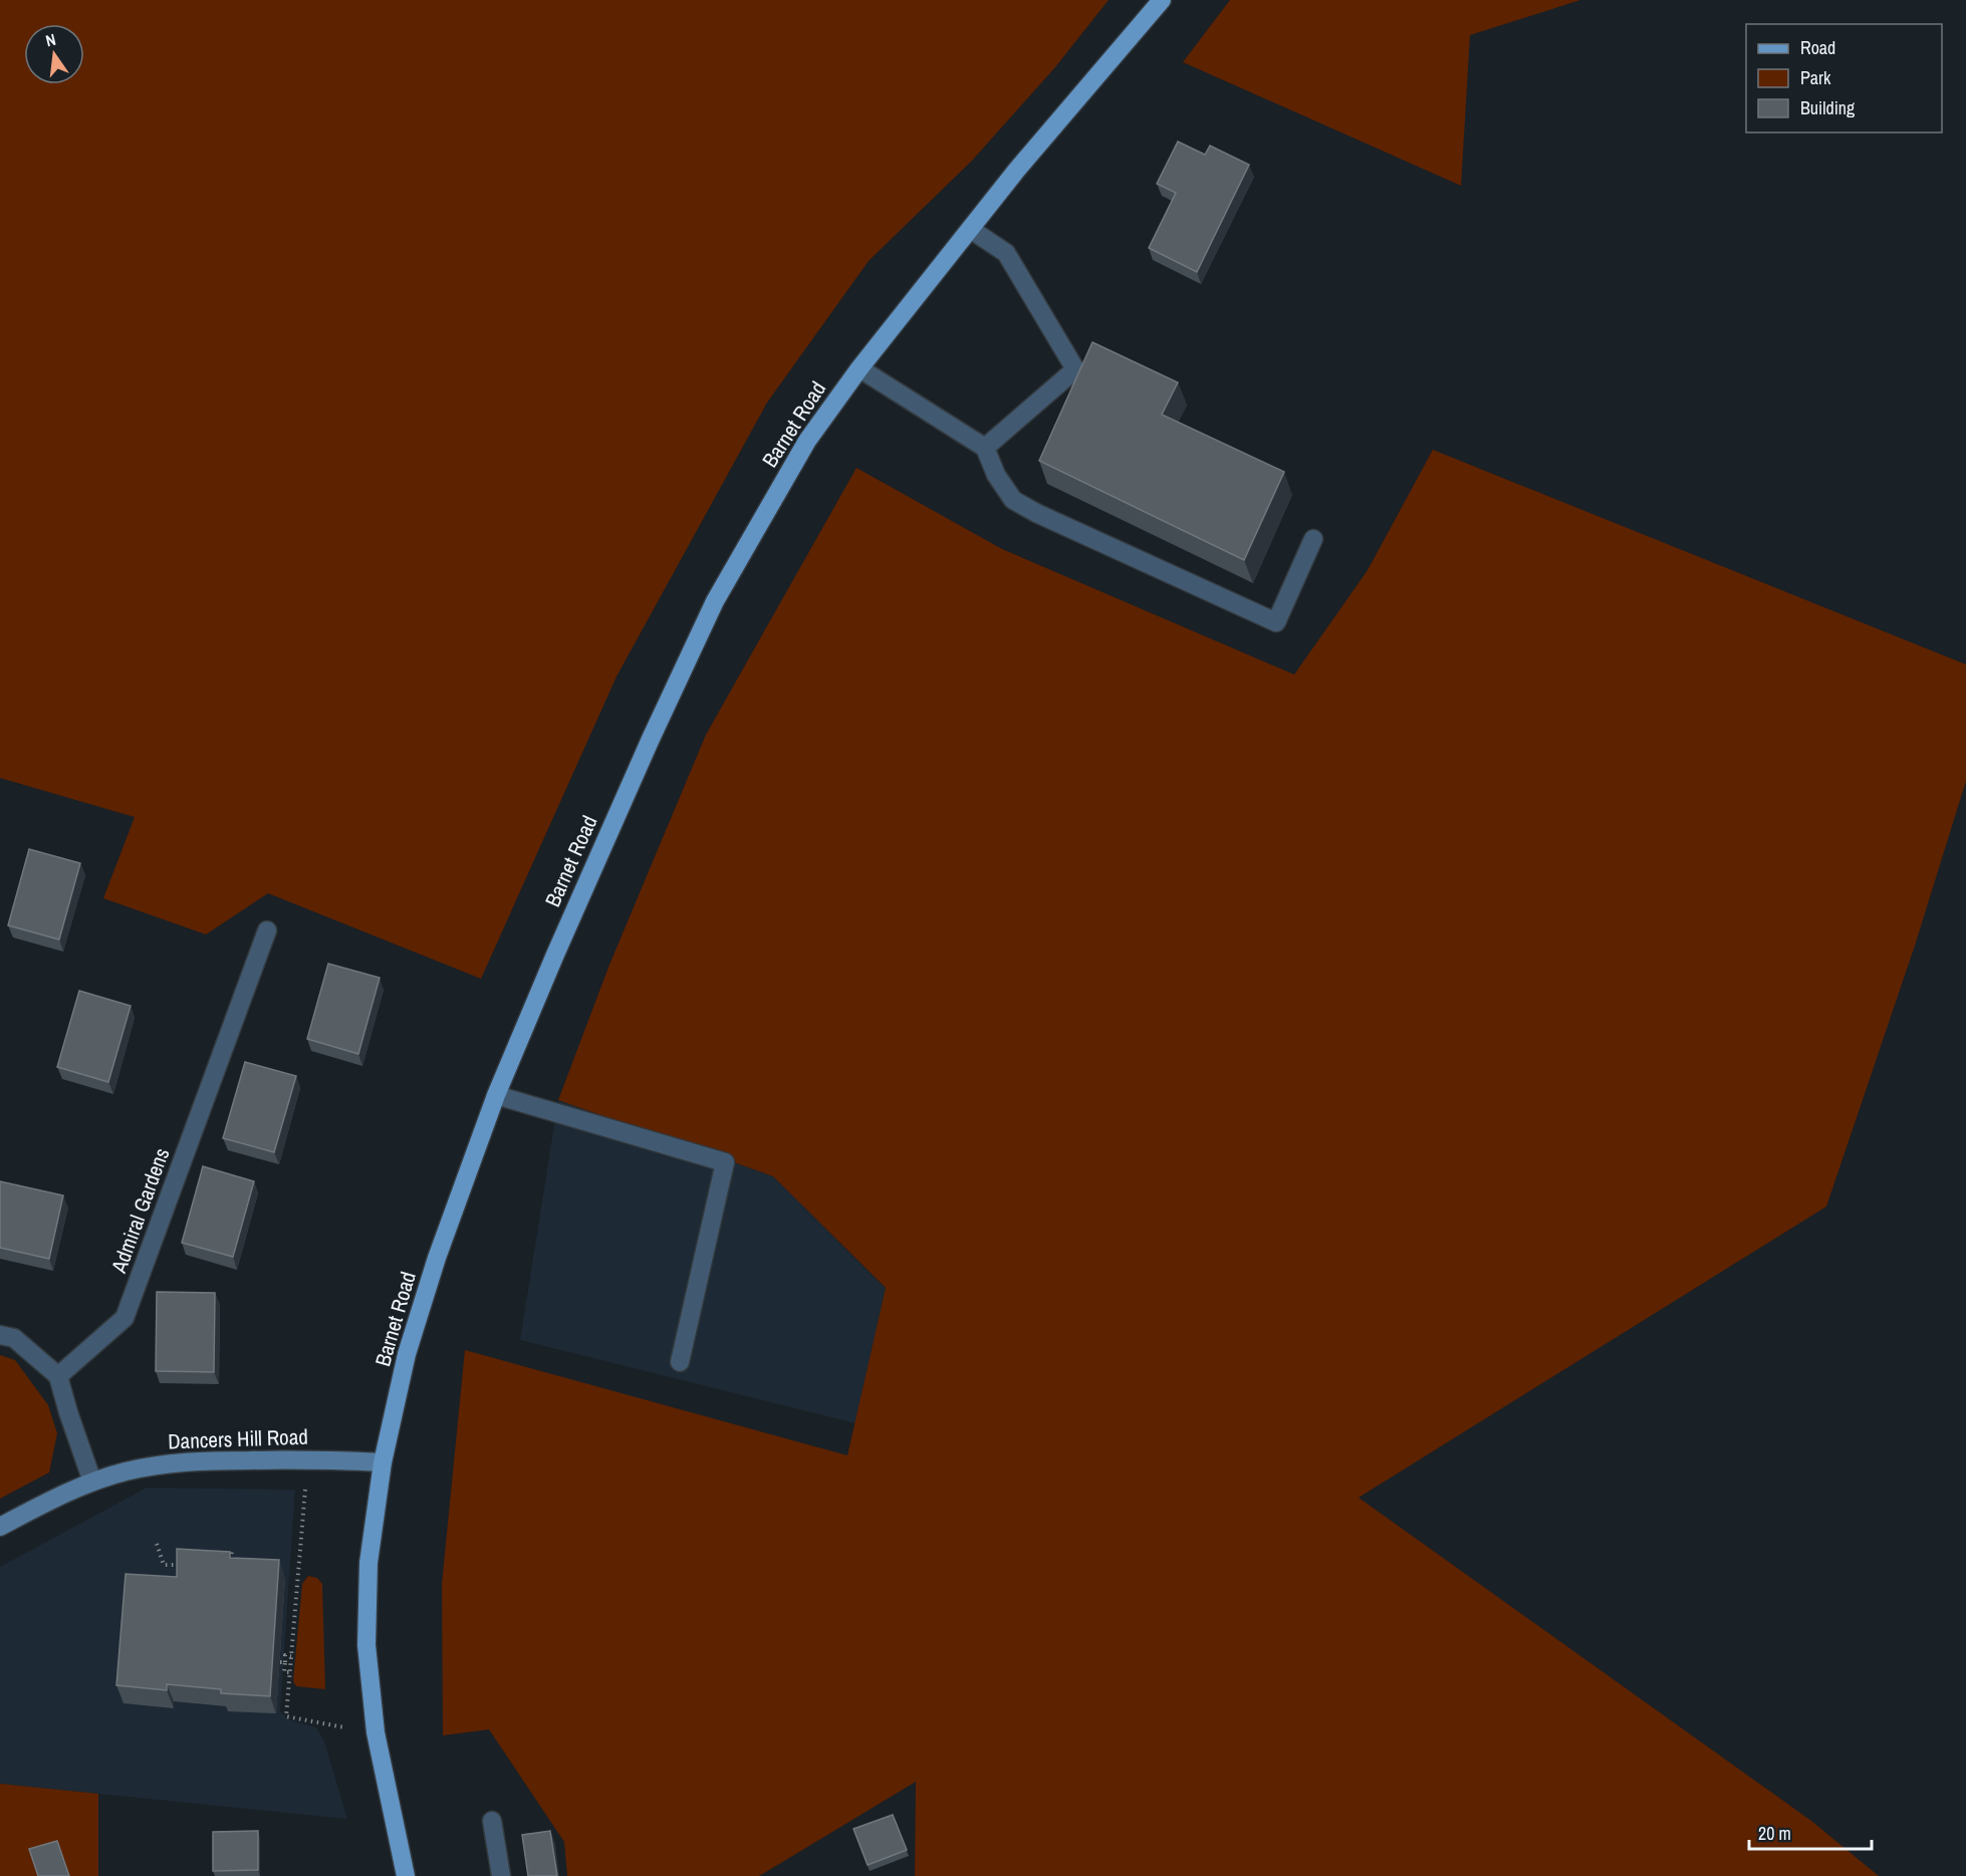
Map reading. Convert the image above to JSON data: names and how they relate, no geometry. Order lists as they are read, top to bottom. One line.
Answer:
{"streets":{"main road":["Barnet Road"],"street":["Dancers Hill Road"],"lane":["Admiral Gardens"]},"crossings":[["Barnet Road","Dancers Hill Road"]],"legend":["Road","Park","Building"],"scale_bar":"20 m","north":"top"}
